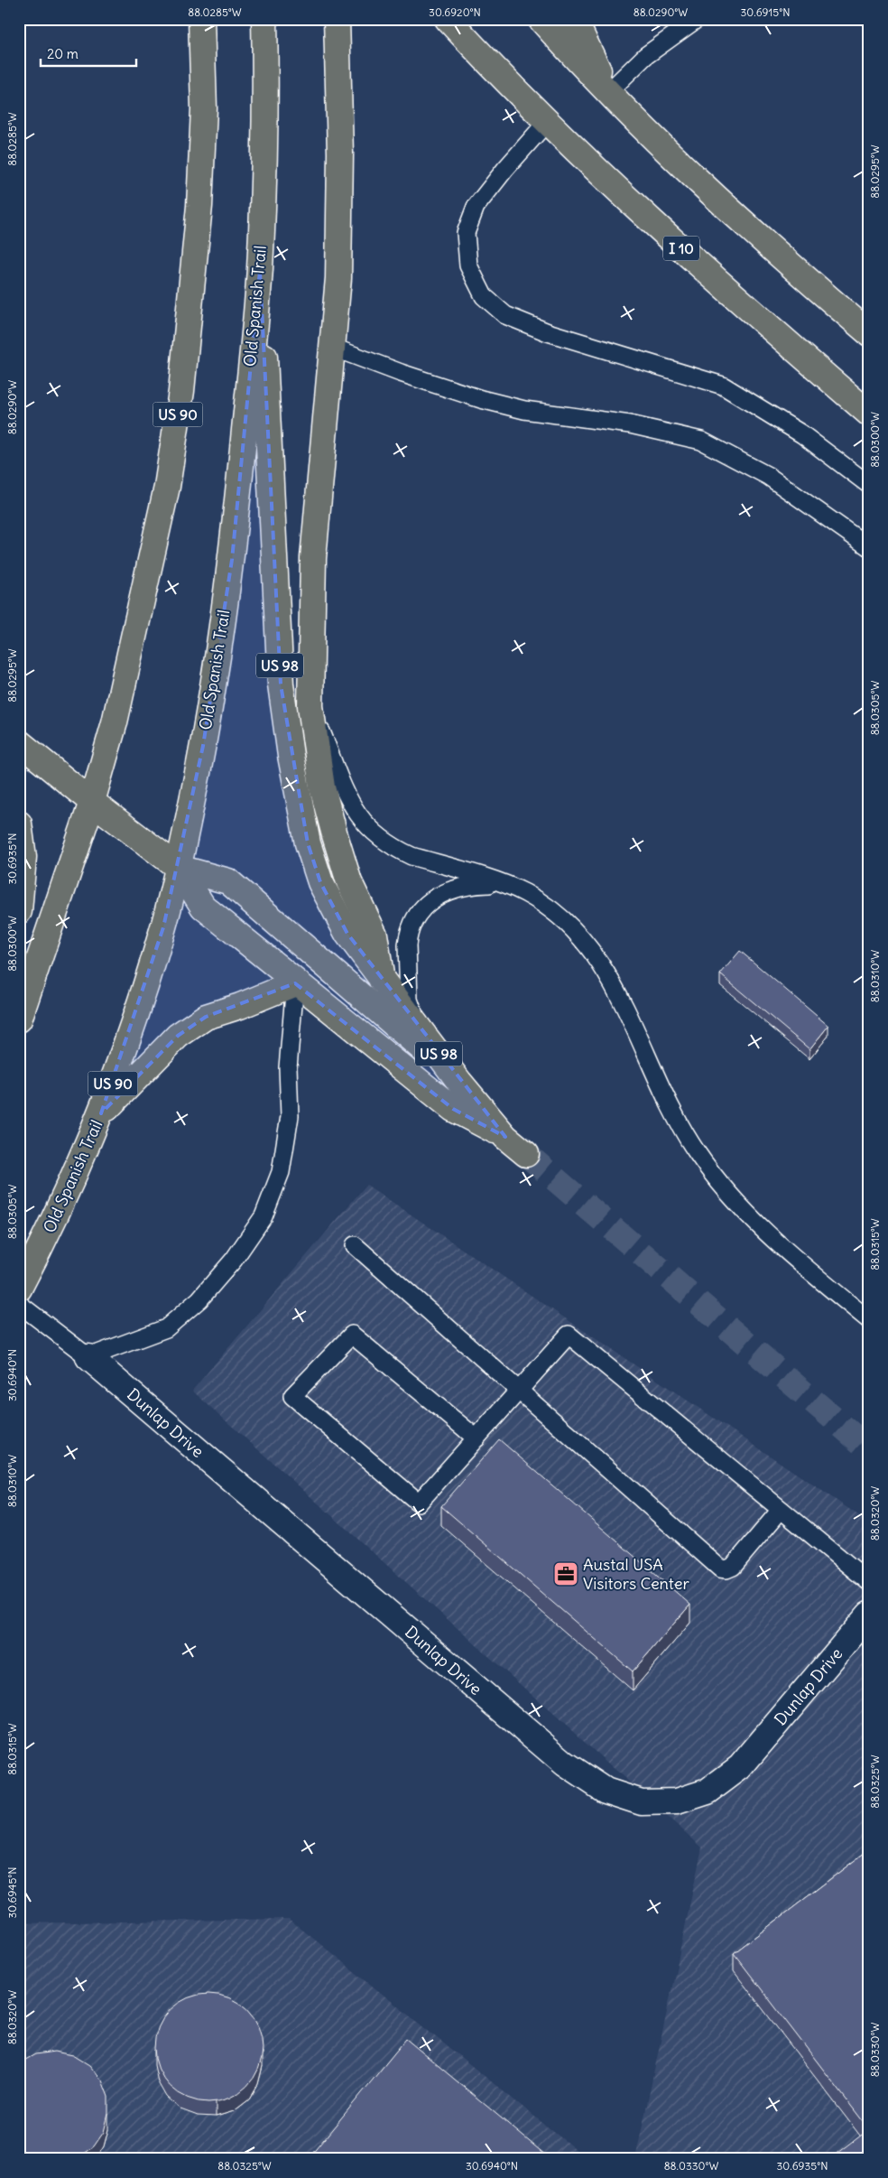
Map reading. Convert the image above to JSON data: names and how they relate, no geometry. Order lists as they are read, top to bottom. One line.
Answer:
{"streets":{"main road":["I 10","Old Spanish Trail","US 90","US 98"],"street":["Dunlap Drive"]},"crossings":[["Old Spanish Trail","US 98"],["US 90","US 98"]],"places":{"office":["Austal USA Visitors Center"]},"scale_bar":"20 m","coordinates":["88.0285°W","30.6920°N","88.0290°W","30.6915°N","88.0295°W","88.0300°W","88.0305°W","30.6935°N","88.0310°W","88.0315°W","30.6940°N","88.0320°W","88.0325°W","30.6945°N","88.0330°W"]}
